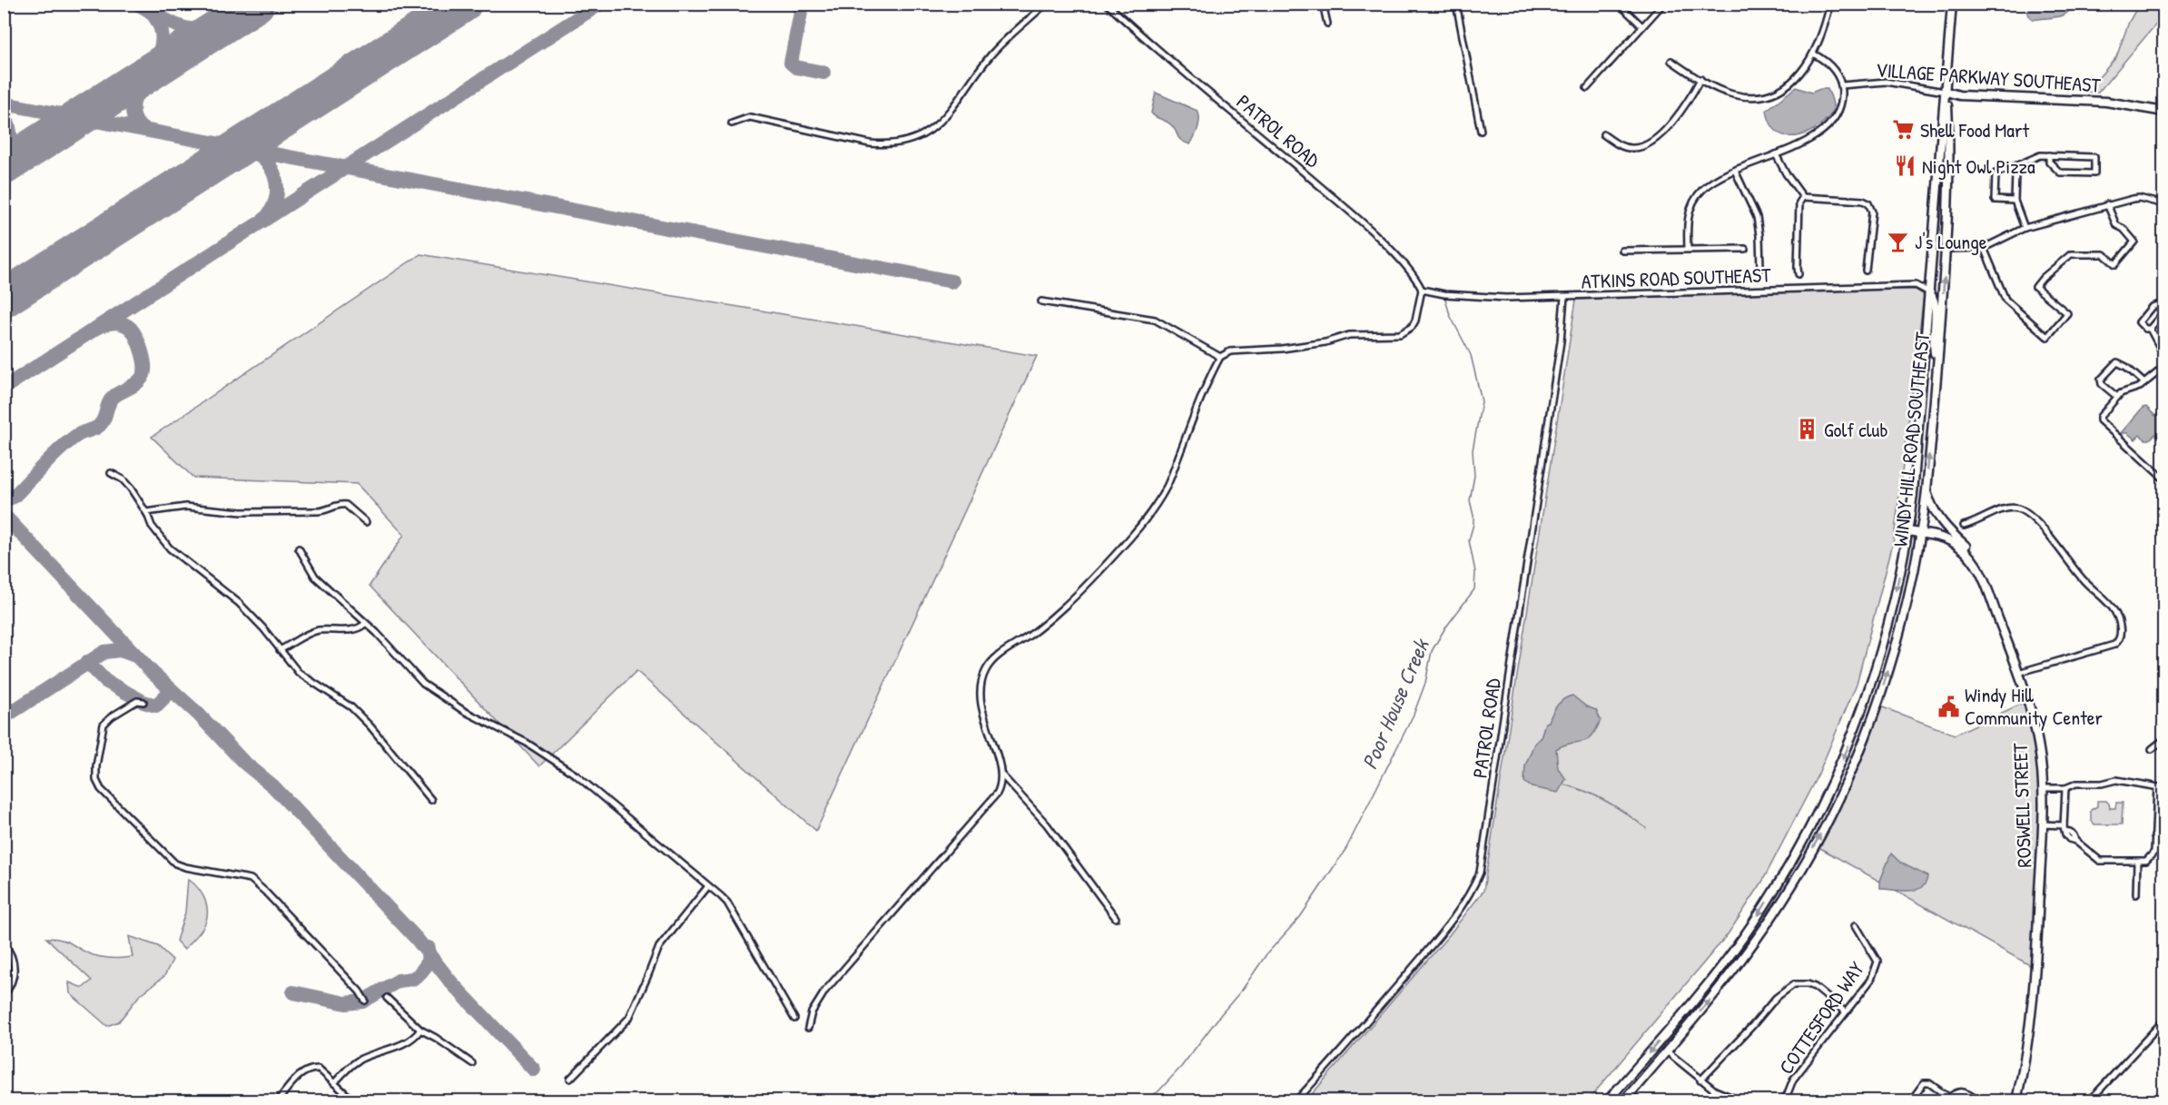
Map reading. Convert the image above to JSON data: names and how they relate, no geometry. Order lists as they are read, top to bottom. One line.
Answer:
{"streets":{"main road":["VILLAGE PARKWAY SOUTHEAST","WINDY HILL ROAD SOUTHEAST","ROSWELL STREET"],"street":["PATROL ROAD","ATKINS ROAD SOUTHEAST","COTTESFORD WAY"]},"crossings":[["VILLAGE PARKWAY SOUTHEAST","WINDY HILL ROAD SOUTHEAST"],["PATROL ROAD","ATKINS ROAD SOUTHEAST"],["ATKINS ROAD SOUTHEAST","WINDY HILL ROAD SOUTHEAST"],["WINDY HILL ROAD SOUTHEAST","ROSWELL STREET"]],"water":["Poor House Creek"],"places":{"supermarket":["Shell Food Mart"],"restaurant":["Night Owl Pizza"],"bar":["J's Lounge"],"building":["Golf club"],"public building":["Windy Hill Community Center"]}}
